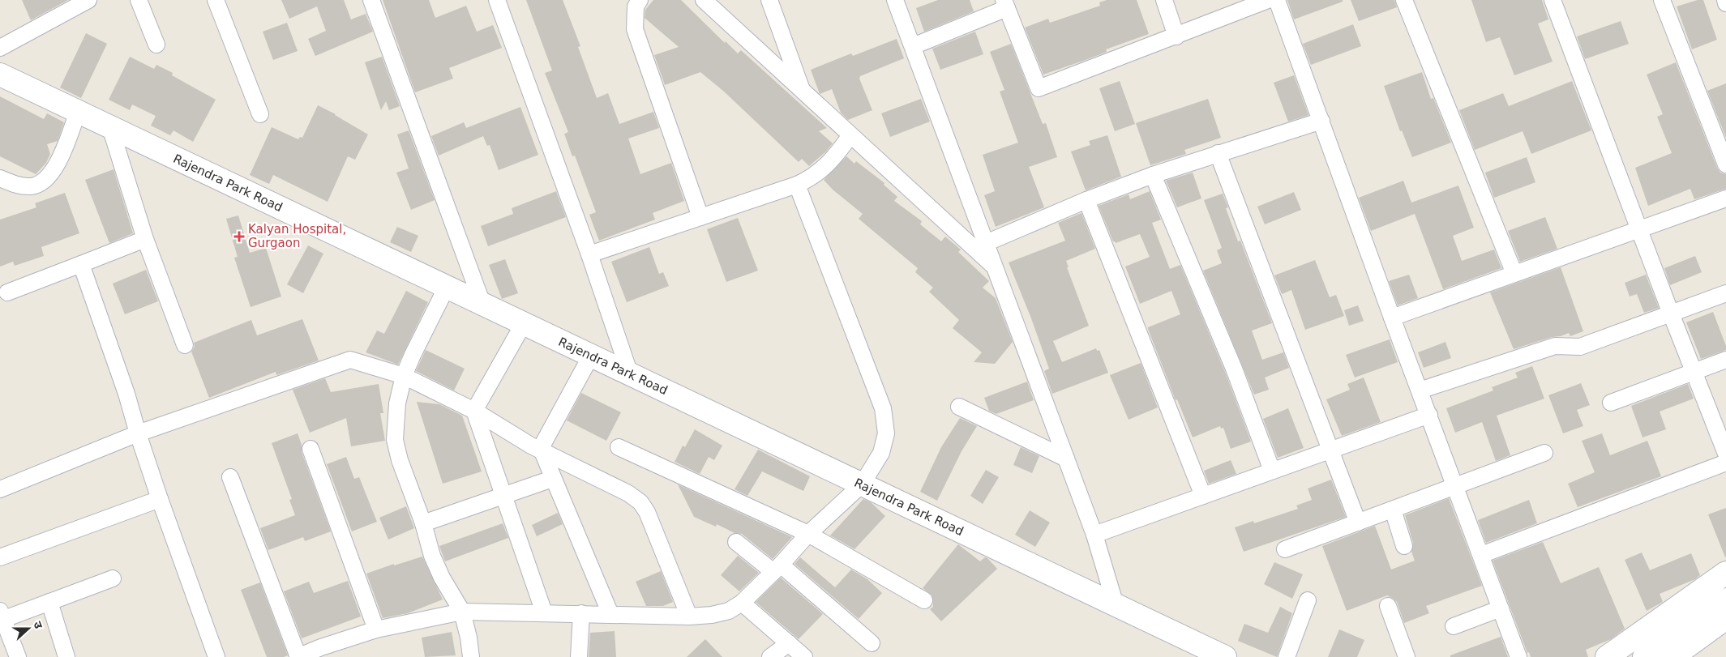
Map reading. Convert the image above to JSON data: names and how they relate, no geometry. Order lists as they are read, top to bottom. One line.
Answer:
{"streets":{"street":["Rajendra Park Road"]},"places":{"health":["Kalyan Hospital, Gurgaon"]},"north":"right"}
